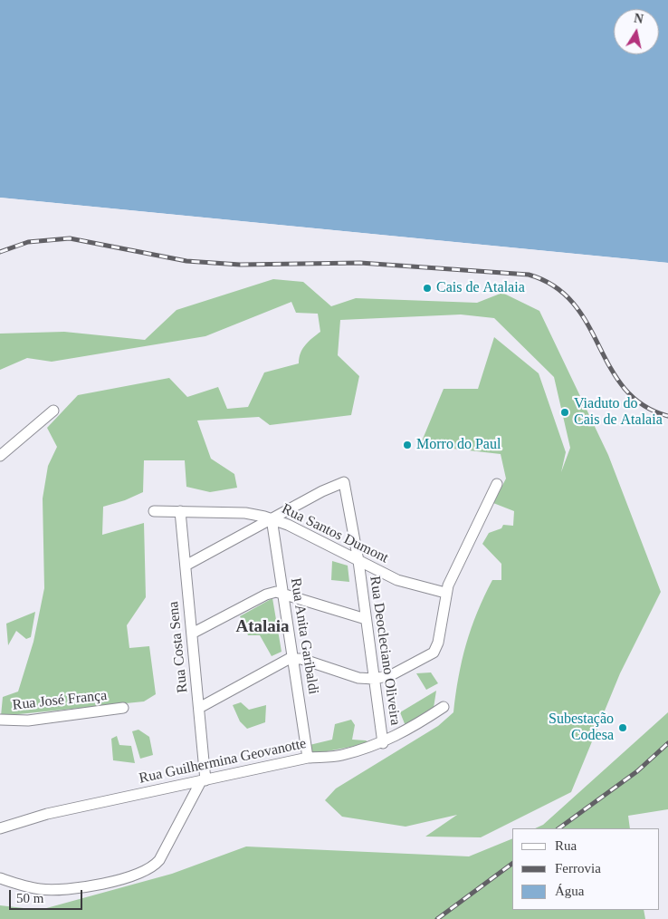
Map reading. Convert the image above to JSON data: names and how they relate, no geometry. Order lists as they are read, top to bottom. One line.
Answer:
{"streets":{"street":["Rua Santos Dumont","Rua Anita Garibaldi","Rua Costa Sena","Rua Deocleciano Oliveira","Rua José França","Rua Guilhermina Geovanotte"]},"crossings":[["Rua Santos Dumont","Rua Anita Garibaldi"],["Rua Santos Dumont","Rua Costa Sena"],["Rua Santos Dumont","Rua Deocleciano Oliveira"],["Rua Anita Garibaldi","Rua Deocleciano Oliveira"],["Rua Anita Garibaldi","Rua Guilhermina Geovanotte"],["Rua Costa Sena","Rua Guilhermina Geovanotte"],["Rua Deocleciano Oliveira","Rua Guilhermina Geovanotte"]],"districts":["Atalaia"],"places":["Cais de Atalaia","Viaduto do Cais de Atalaia","Morro do Paul","Subestação Codesa"],"legend":["Rua","Ferrovia","Água"],"scale_bar":"50 m","north":"top"}
